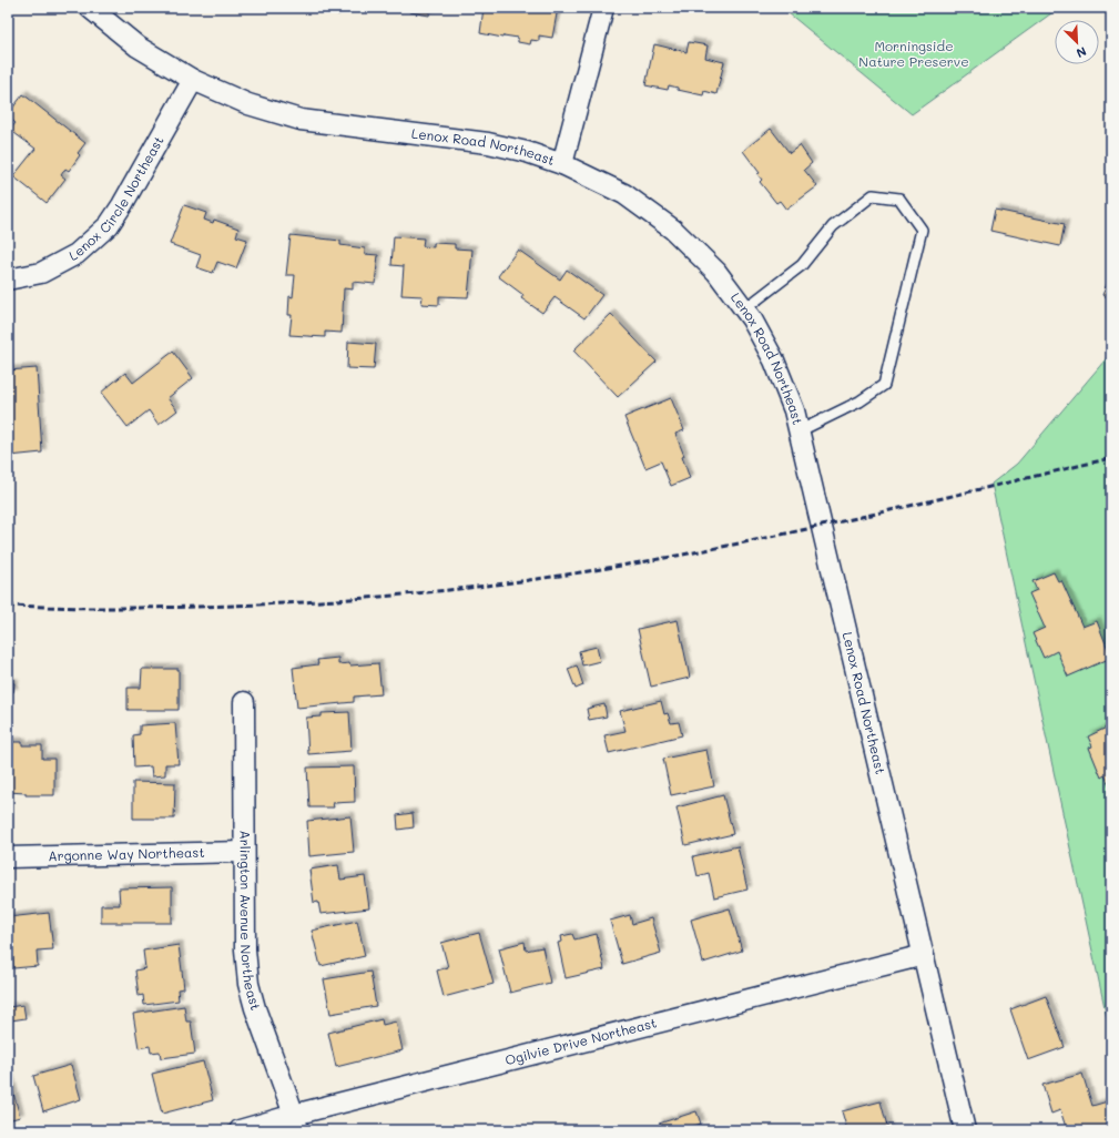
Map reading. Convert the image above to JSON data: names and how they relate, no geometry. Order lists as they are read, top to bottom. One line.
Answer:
{"streets":{"street":["Lenox Road Northeast","Lenox Circle Northeast","Argonne Way Northeast","Arlington Avenue Northeast","Ogilvie Drive Northeast"]},"crossings":[["Lenox Road Northeast","Lenox Circle Northeast"],["Lenox Road Northeast","Ogilvie Drive Northeast"],["Argonne Way Northeast","Arlington Avenue Northeast"],["Arlington Avenue Northeast","Ogilvie Drive Northeast"]],"parks":["Morningside Nature Preserve"],"north":"bottom right"}
